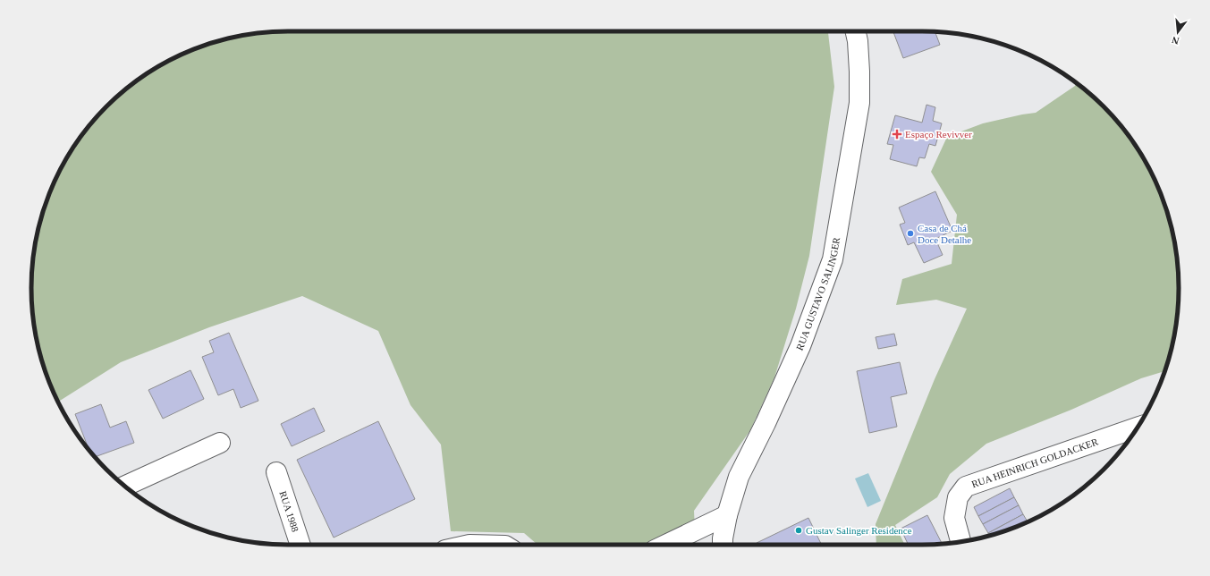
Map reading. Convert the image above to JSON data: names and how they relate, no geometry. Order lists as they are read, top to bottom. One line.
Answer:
{"streets":{"street":["RUA GUSTAVO SALINGER","RUA HEINRICH GOLDACKER","RUA 1988"]},"places":{"health":["Espaço Revivver"],"other":["Casa de Chá Doce Detalhe","Gustav Salinger Residence"]},"north":"bottom"}
